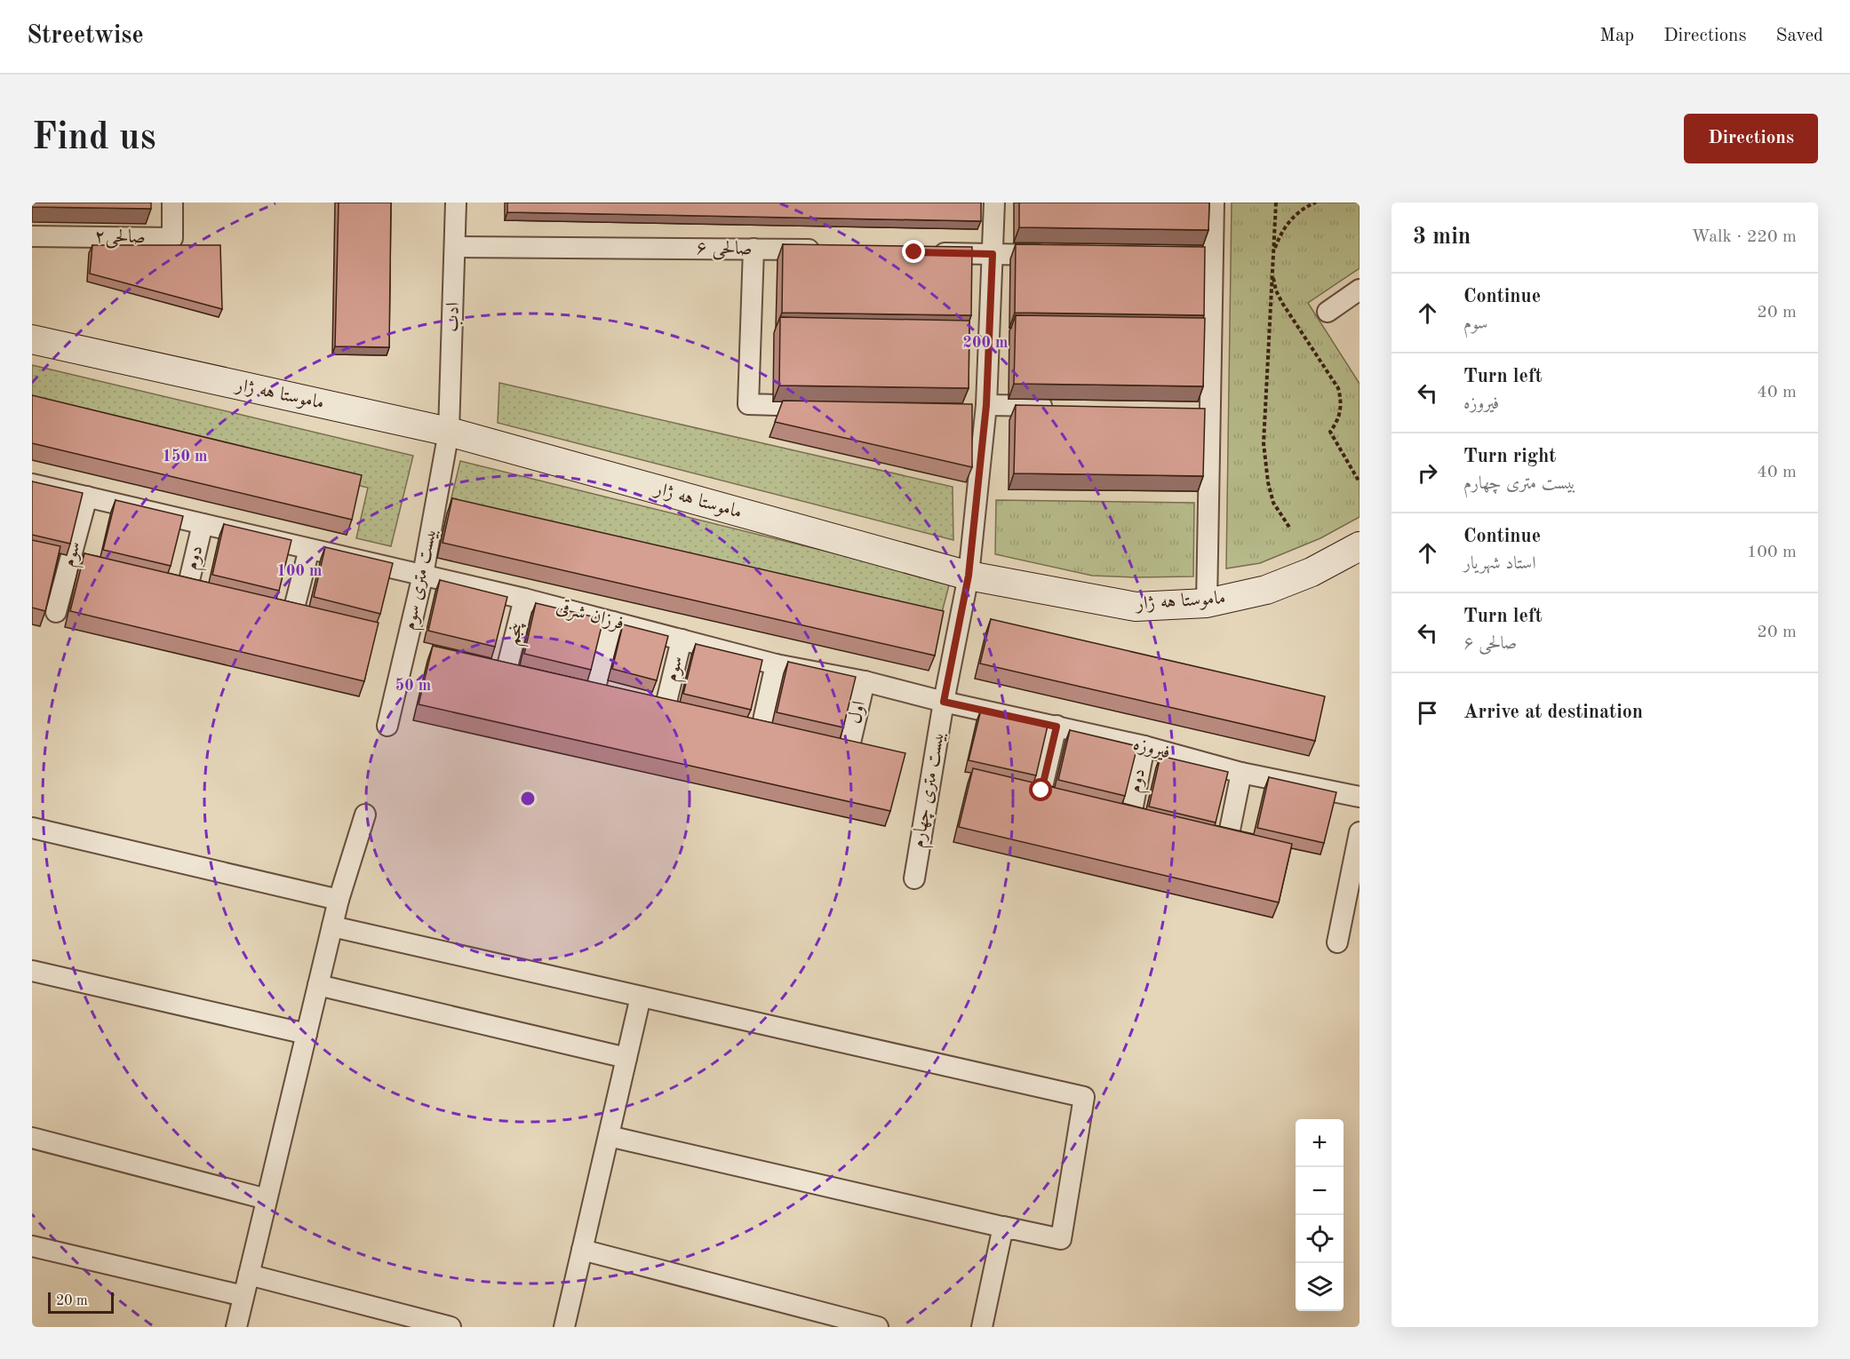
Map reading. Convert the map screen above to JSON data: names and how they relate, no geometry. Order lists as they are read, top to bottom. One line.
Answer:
{"streets":{"main road":["ماموستا هه ژار"],"street":["صالحی۲","صالحی ۶","ادب","سوم","دوم","بیست متری سوم","فرزان شرقی","پنجم","اول","فیروزه","بیست متری چهارم"]},"crossings":[["صالحی ۶","ادب"],["ادب","ماموستا هه ژار"],["ادب","بیست متری سوم"],["ماموستا هه ژار","بیست متری سوم"],["ماموستا هه ژار","بیست متری چهارم"],["سوم","فرزان شرقی"],["دوم","فرزان شرقی"],["دوم","فیروزه"],["بیست متری سوم","فرزان شرقی"],["فرزان شرقی","پنجم"],["فرزان شرقی","اول"],["فرزان شرقی","فیروزه"],["فرزان شرقی","بیست متری چهارم"],["فیروزه","بیست متری چهارم"]],"scale_bar":"20 m","page":{"header":"Streetwise","nav":["Map","Directions","Saved"],"buttons":"Directions","title":"Find us","heading":["3 min","Walk · 220 m"],"list":[["Continue","سوم","20 m"],["Turn left","فیروزه","40 m"],["Turn right","بیست متری چهارم","40 m"],["Continue","استاد شهریار","100 m"],["Turn left","صالحی ۶","20 m"],"Arrive at destination"],"map_buttons":["+","−"],"scale":"20 m"},"rings":["200 m","150 m","100 m","50 m"]}
